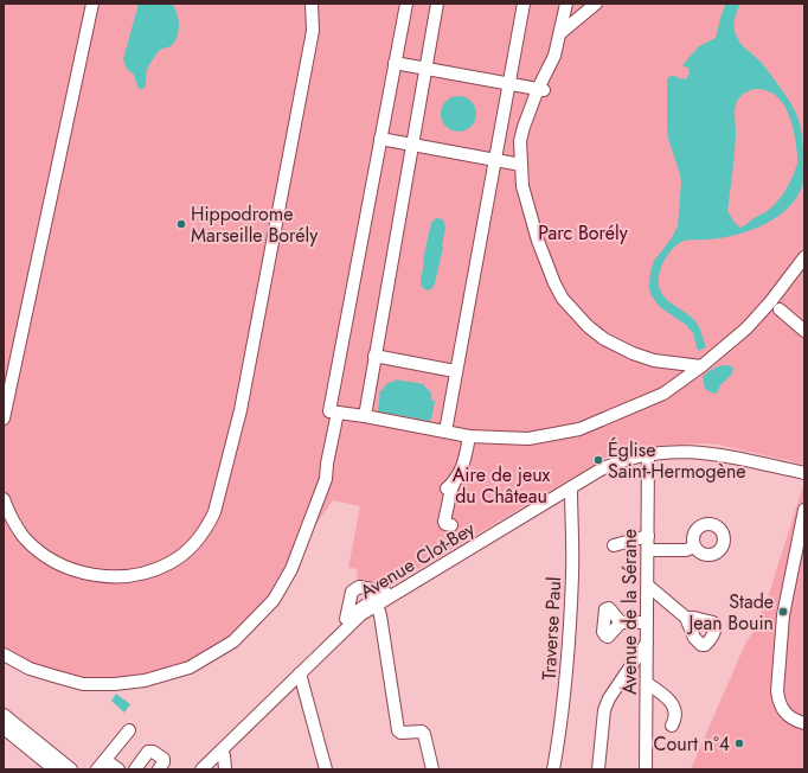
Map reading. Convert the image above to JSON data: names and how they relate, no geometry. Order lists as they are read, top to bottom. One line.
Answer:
{"streets":{"street":["Avenue Clot-Bey","Avenue de la Sérane","Traverse Paul"]},"crossings":[["Avenue Clot-Bey","Avenue de la Sérane"],["Avenue Clot-Bey","Traverse Paul"]],"parks":["Parc Borély","Aire de jeux du Château"],"places":["Hippodrome Marseille Borély","Église Saint-Hermogène","Stade Jean Bouin","Court n°4"]}
